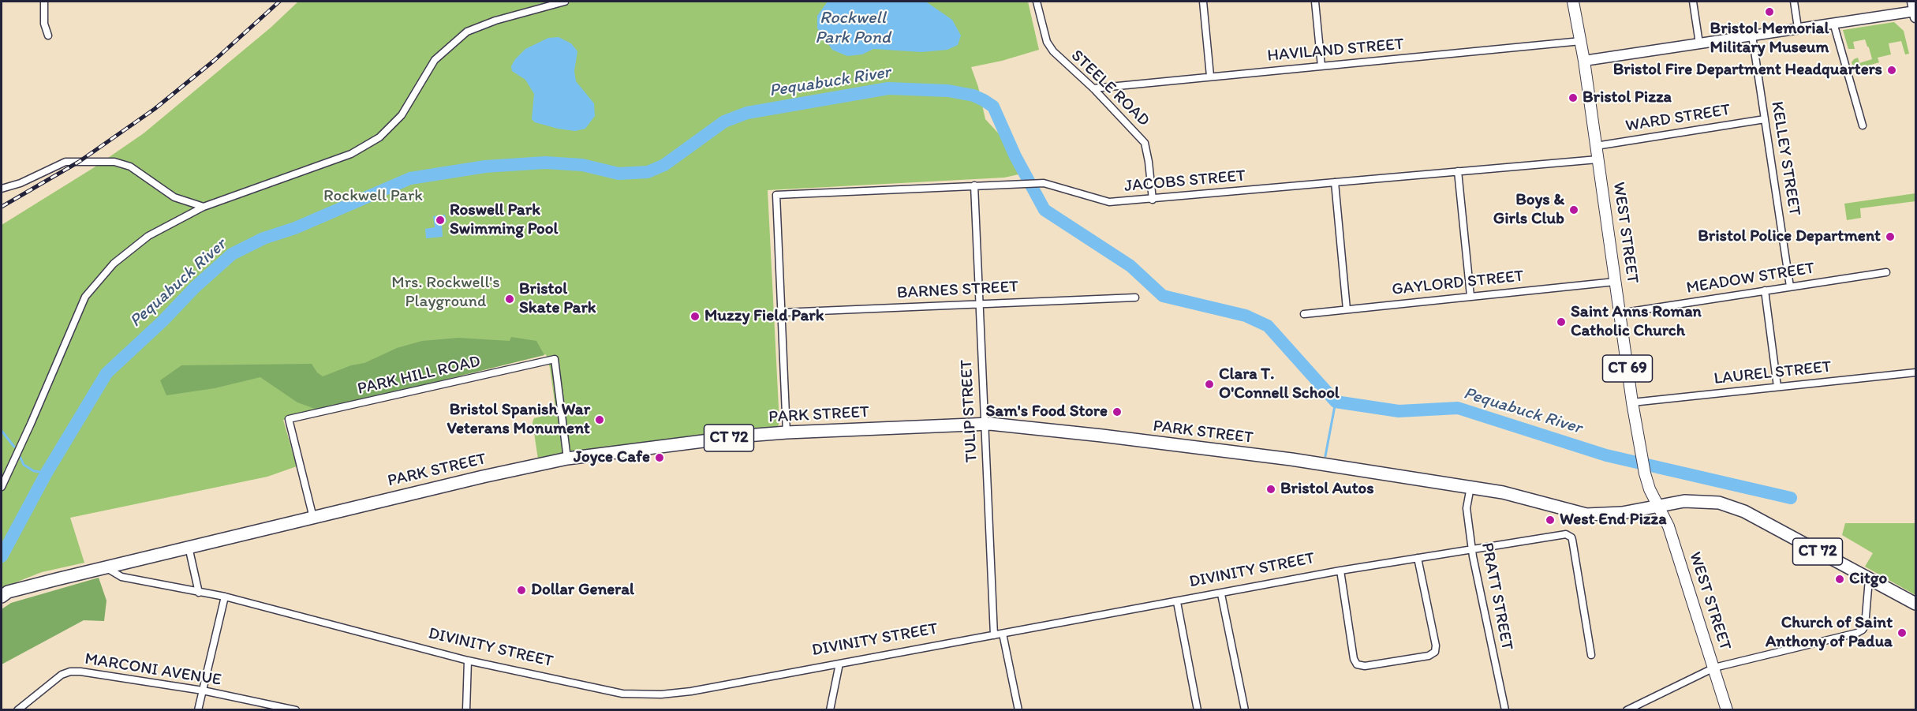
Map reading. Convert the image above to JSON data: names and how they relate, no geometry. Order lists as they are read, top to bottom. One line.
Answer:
{"streets":{"highway":["PARK STREET","CT 72"],"main road":["WEST STREET","CT 69"],"street":["HAVILAND STREET","STEELE ROAD","WARD STREET","KELLEY STREET","JACOBS STREET","MEADOW STREET","GAYLORD STREET","BARNES STREET","LAUREL STREET","PARK HILL ROAD","TULIP STREET","DIVINITY STREET","PRATT STREET","MARCONI AVENUE"]},"crossings":[["HAVILAND STREET","STEELE ROAD"],["HAVILAND STREET","WEST STREET"],["STEELE ROAD","JACOBS STREET"],["WARD STREET","KELLEY STREET"],["WARD STREET","WEST STREET"],["KELLEY STREET","MEADOW STREET"],["JACOBS STREET","WEST STREET"],["JACOBS STREET","BARNES STREET"],["JACOBS STREET","TULIP STREET"],["WEST STREET","MEADOW STREET"],["WEST STREET","GAYLORD STREET"],["WEST STREET","LAUREL STREET"],["WEST STREET","PARK STREET"],["WEST STREET","CT 72"],["BARNES STREET","TULIP STREET"],["PARK HILL ROAD","PARK STREET"],["TULIP STREET","PARK STREET"],["TULIP STREET","DIVINITY STREET"],["PARK STREET","CT 72"],["PARK STREET","DIVINITY STREET"],["PARK STREET","PRATT STREET"],["DIVINITY STREET","PRATT STREET"]],"water":["Rockwell Park Pond","Pequabuck River"],"parks":["Rockwell Park","Mrs. Rockwell's Playground"],"places":["Bristol Memorial Military Museum","Bristol Fire Department Headquarters","Bristol Pizza","Boys & Girls Club","Roswell Park Swimming Pool","Bristol Police Department","Bristol Skate Park","Muzzy Field Park","Saint Anns Roman Catholic Church","Clara T. O'Connell School","Sam's Food Store","Bristol Spanish War Veterans Monument","Joyce Cafe","Bristol Autos","West End Pizza","Citgo","Dollar General","Church of Saint Anthony of Padua"]}
